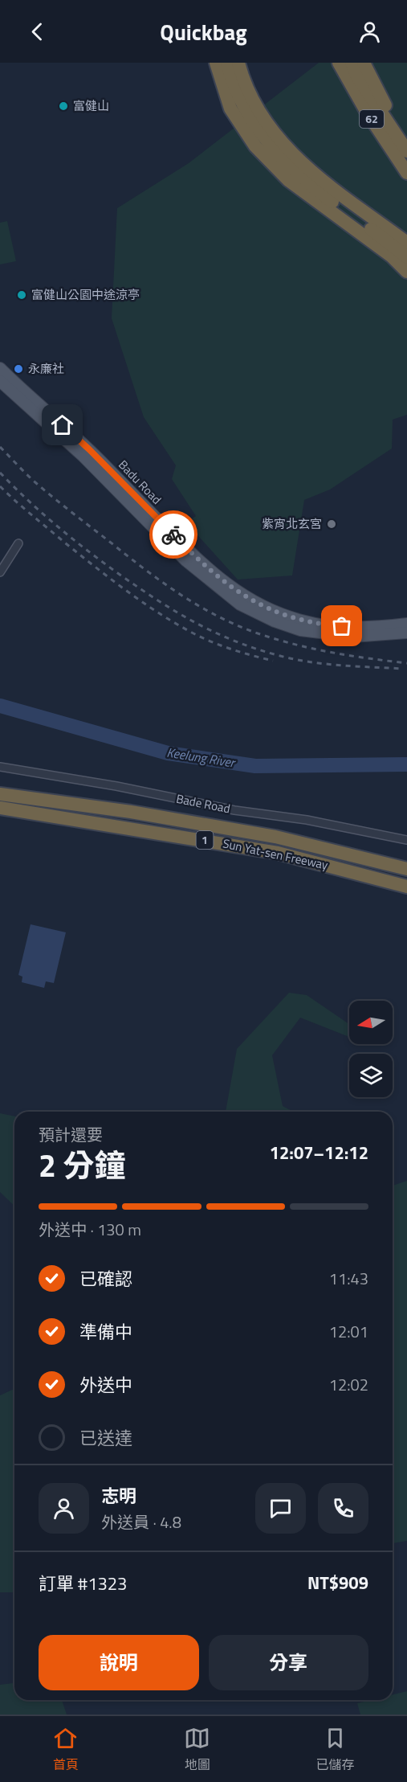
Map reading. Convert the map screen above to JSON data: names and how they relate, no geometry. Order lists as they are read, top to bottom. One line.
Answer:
{"streets":{"highway":["62","1","Sun Yat-sen Freeway"],"main road":["Badu Road"],"street":["Bade Road"]},"water":["Keelung River"],"places":["富健山","富健山公園中途涼亭","永廉社","紫宵北玄宮"],"north":"left","page":{"header":"Quickbag","heading":["2 分鐘","預計還要","12:07–12:12"],"panel":["志明","外送員 · 4.8","訂單 #1323","NT$909"],"bar":"外送中 · 130 m","list":[["已確認","11:43"],["準備中","12:01"],["外送中","12:02"],"已送達"],"buttons":["說明","分享"],"tabs":["首頁","地圖","已儲存"]}}
